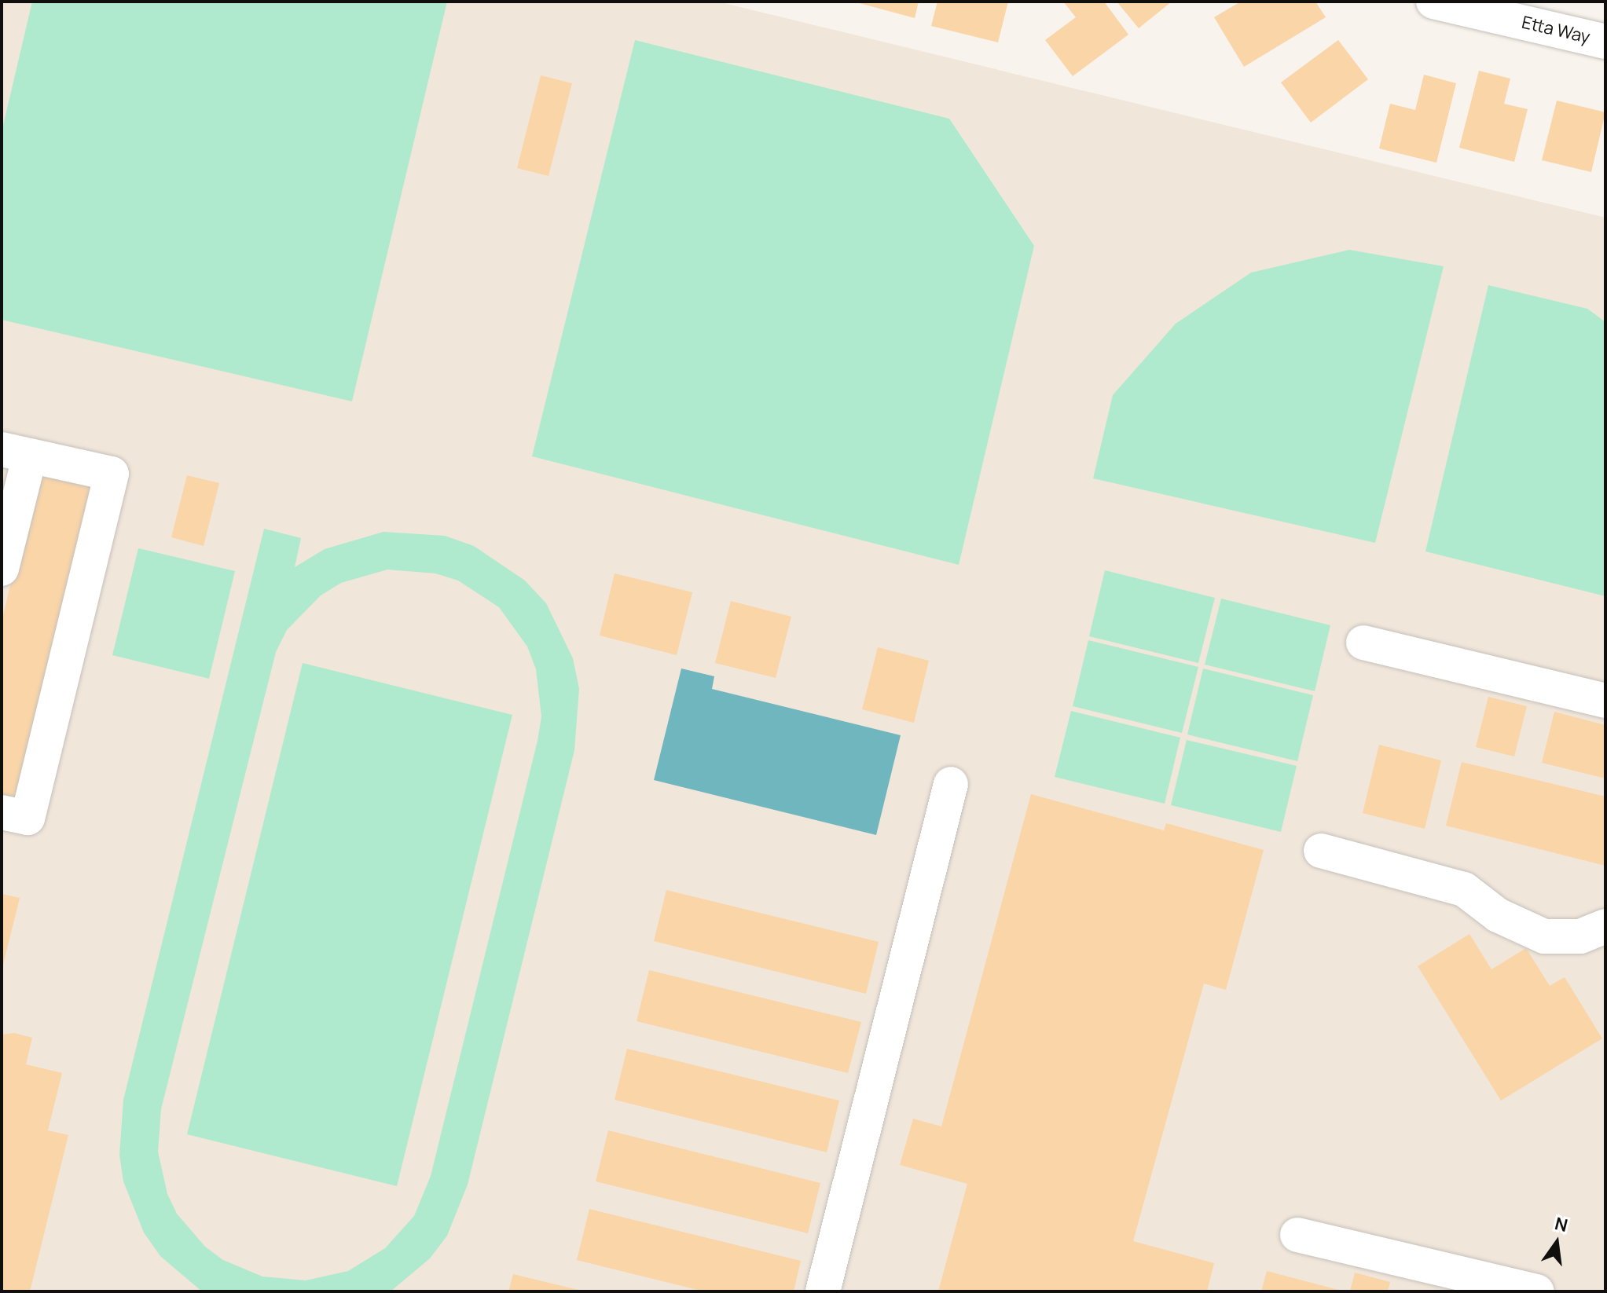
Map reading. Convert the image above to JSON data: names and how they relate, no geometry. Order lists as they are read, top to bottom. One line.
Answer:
{"streets":{"street":["Etta Way"]},"north":"top"}
